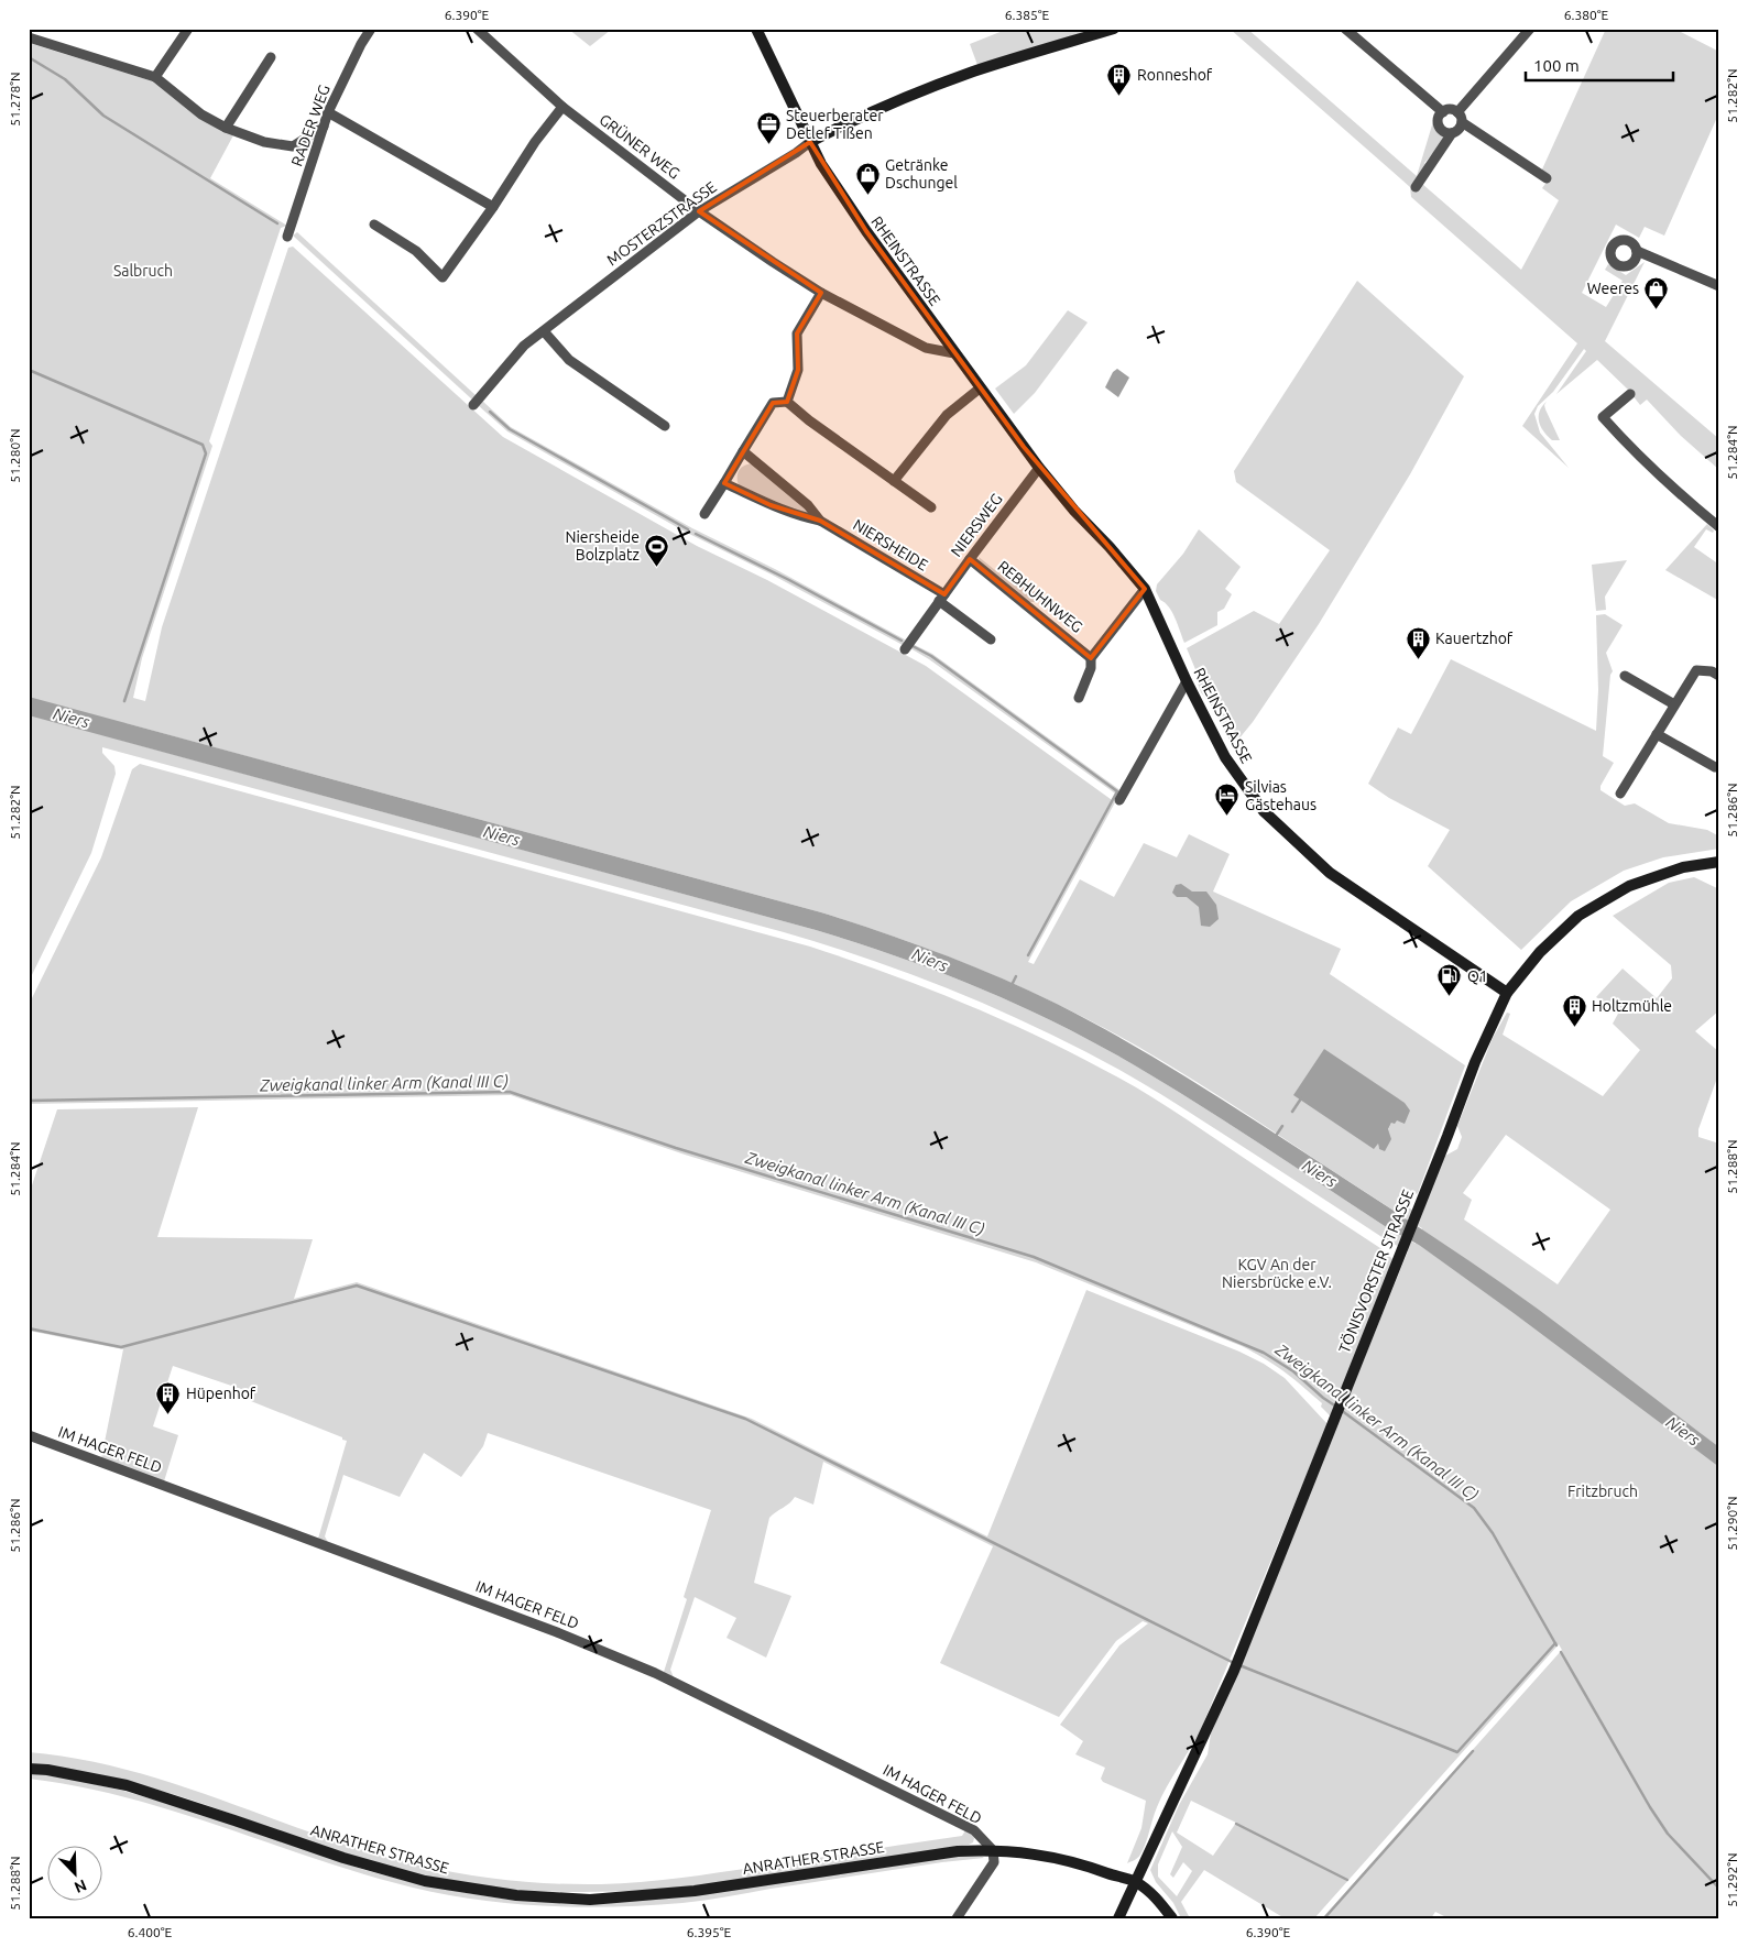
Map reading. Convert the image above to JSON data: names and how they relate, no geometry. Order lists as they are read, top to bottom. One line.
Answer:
{"streets":{"main road":["MOSTERZSTRASSE","RHEINSTRASSE","TÖNISVORSTER STRASSE","ANRATHER STRASSE"],"street":["RADER WEG","GRÜNER WEG","NIERSWEG","NIERSHEIDE","REBHUHNWEG","IM HAGER FELD"]},"crossings":[["GRÜNER WEG","MOSTERZSTRASSE"],["GRÜNER WEG","RHEINSTRASSE"],["MOSTERZSTRASSE","RHEINSTRASSE"],["RHEINSTRASSE","NIERSWEG"],["RHEINSTRASSE","TÖNISVORSTER STRASSE"],["NIERSWEG","NIERSHEIDE"],["NIERSWEG","REBHUHNWEG"],["TÖNISVORSTER STRASSE","ANRATHER STRASSE"],["IM HAGER FELD","ANRATHER STRASSE"]],"water":["Niers","Zweigkanal linker Arm (Kanal III C)"],"parks":["Salbruch","KGV An der Niersbrücke e.V.","Fritzbruch"],"places":{"building":["Ronneshof","Kauertzhof","Holtzmühle","Hüpenhof"],"office":["Steuerberater Detlef Tißen"],"shop":["Getränke Dschungel","Weeres"],"sports":["Niersheide Bolzplatz"],"hotel":["Silvias Gästehaus"],"fuel station":["Q1"]},"scale_bar":"100 m","north":"bottom right","coordinates":["6.390°E","6.385°E","6.380°E","51.282°N","51.278°N","51.284°N","51.280°N","51.286°N","51.288°N","51.290°N","51.292°N","6.400°E","6.395°E"]}
